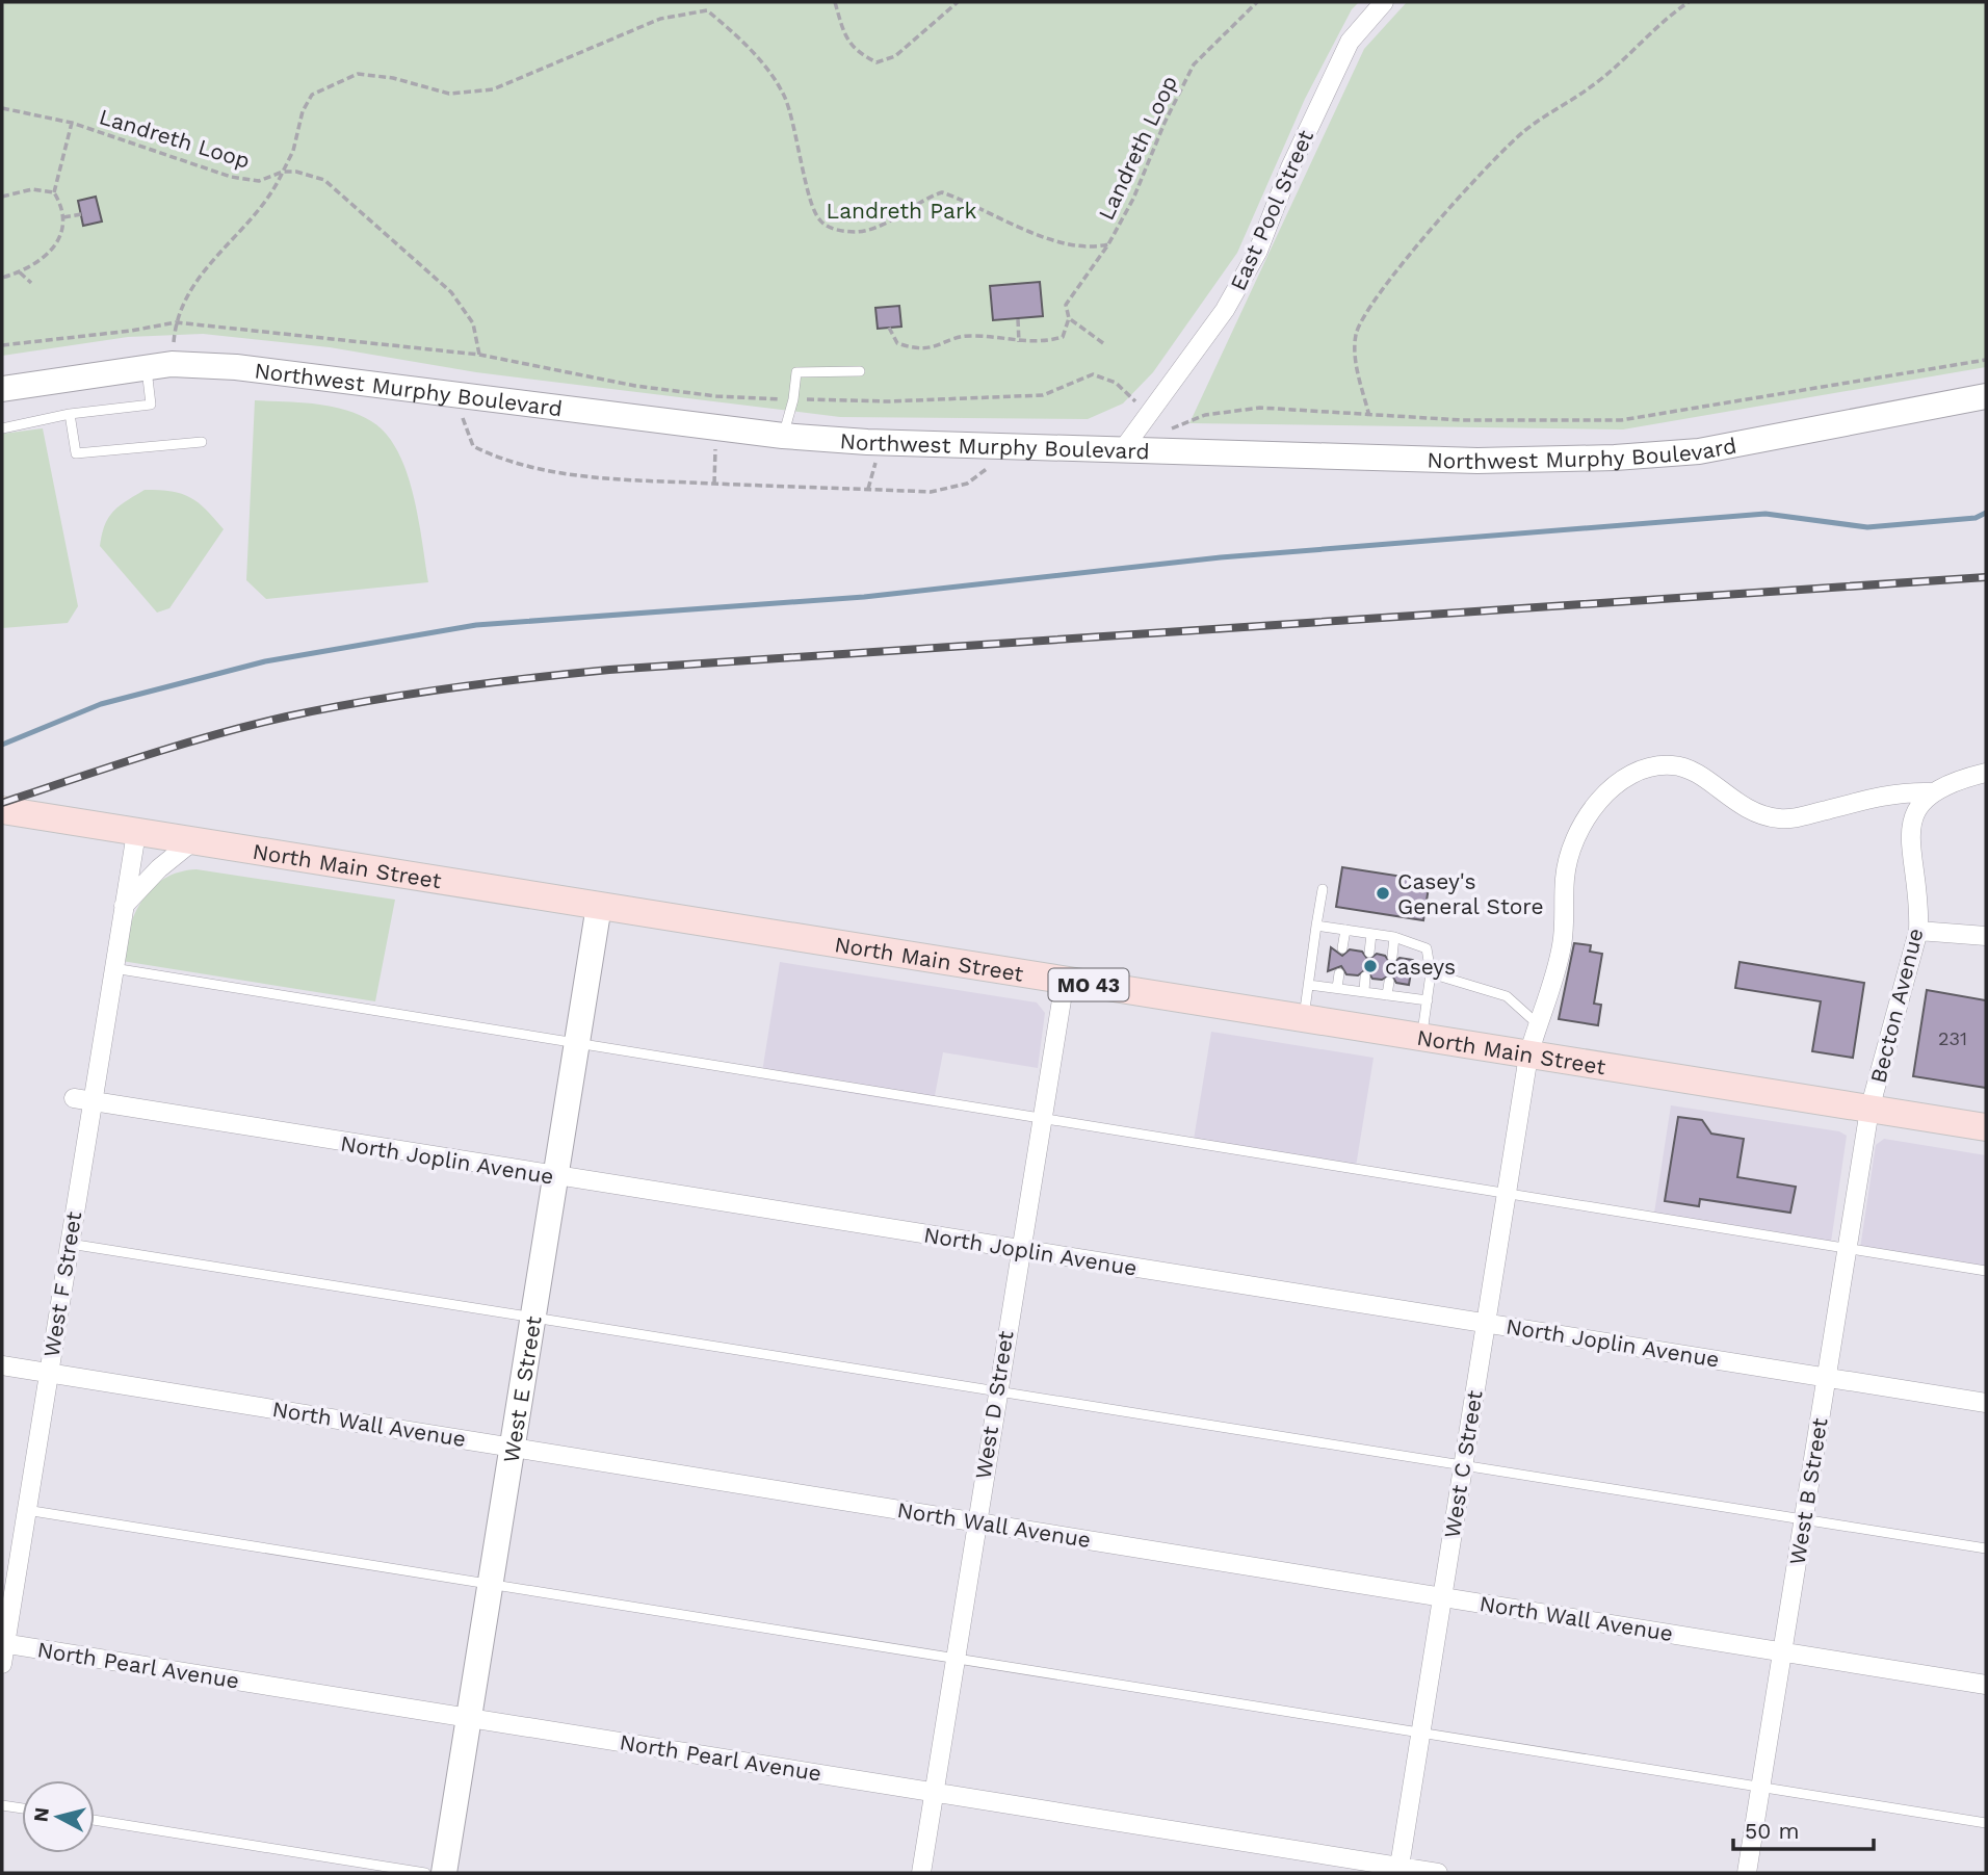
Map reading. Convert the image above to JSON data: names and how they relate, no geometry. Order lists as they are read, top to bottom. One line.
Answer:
{"streets":{"main road":["North Main Street","MO 43"],"street":["East Pool Street","Northwest Murphy Boulevard","Becton Avenue","North Joplin Avenue","West F Street","West E Street","West D Street","North Wall Avenue","West C Street","West B Street","North Pearl Avenue"],"path":["Landreth Loop"]},"crossings":[["East Pool Street","Northwest Murphy Boulevard"],["North Main Street","Becton Avenue"],["North Main Street","West F Street"],["North Main Street","West E Street"],["North Main Street","West D Street"],["North Main Street","West C Street"],["North Main Street","West B Street"],["Becton Avenue","West C Street"],["Becton Avenue","West B Street"],["North Joplin Avenue","West F Street"],["North Joplin Avenue","West E Street"],["North Joplin Avenue","West D Street"],["North Joplin Avenue","West C Street"],["North Joplin Avenue","West B Street"],["West F Street","North Wall Avenue"],["West F Street","North Pearl Avenue"],["West E Street","North Wall Avenue"],["West E Street","North Pearl Avenue"],["West D Street","North Wall Avenue"],["West D Street","North Pearl Avenue"],["North Wall Avenue","West C Street"],["North Wall Avenue","West B Street"],["West C Street","North Pearl Avenue"]],"parks":["Landreth Park"],"places":["Casey's General Store","caseys"],"house_numbers":["231"],"scale_bar":"50 m","north":"left"}
